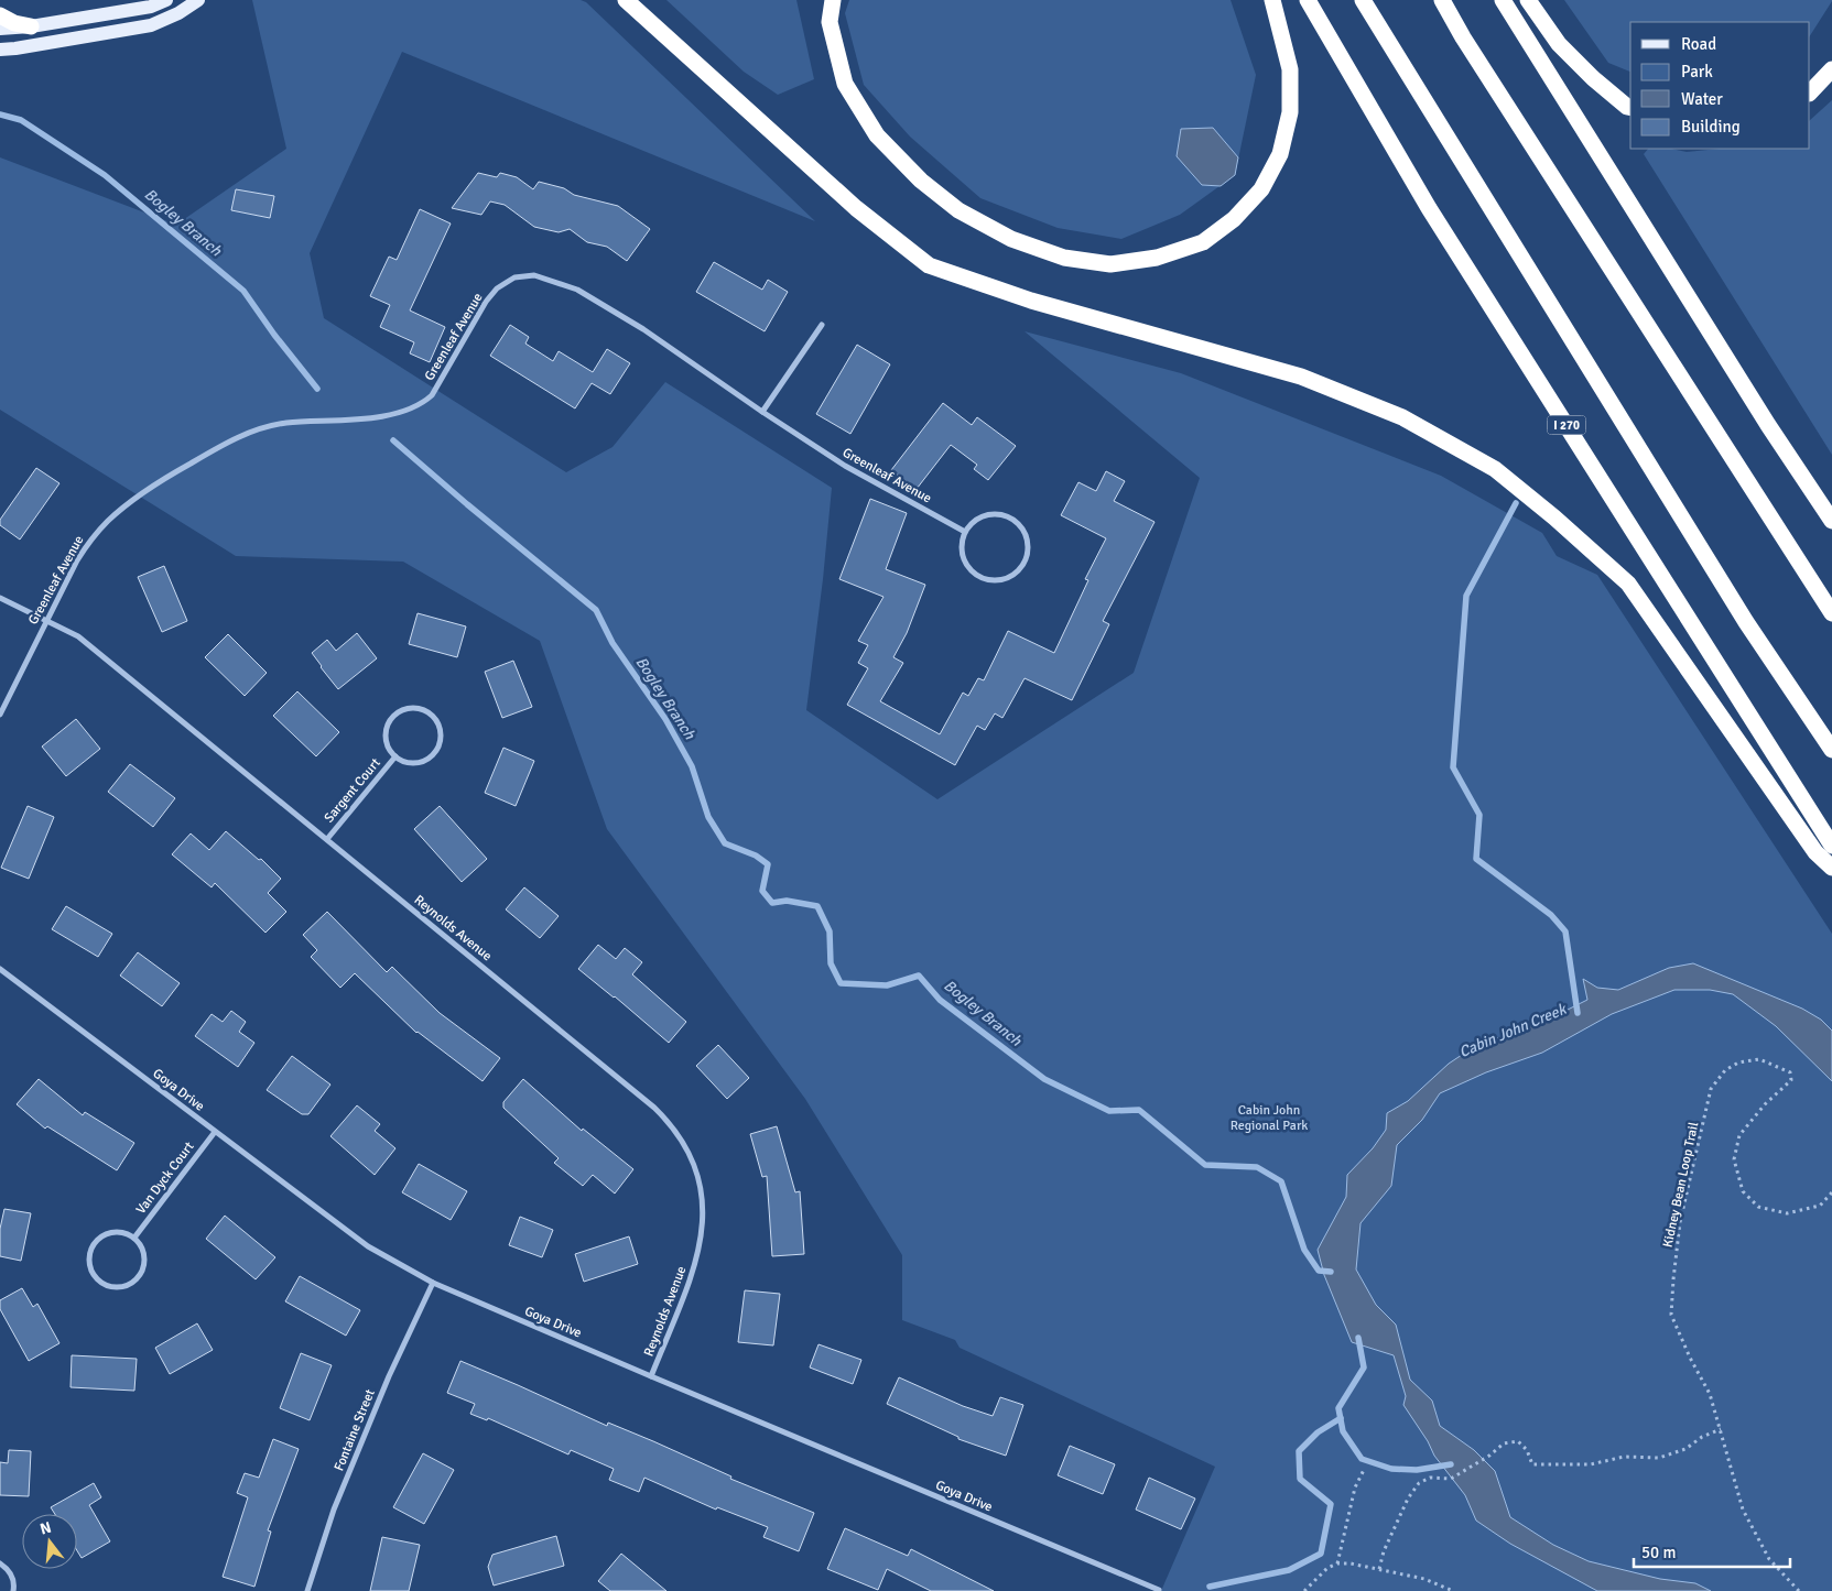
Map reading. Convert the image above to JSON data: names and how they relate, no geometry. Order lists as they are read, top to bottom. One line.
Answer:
{"streets":{"highway":["I 270"],"street":["Greenleaf Avenue","Sargent Court","Reynolds Avenue","Goya Drive","Van Dyck Court","Fontaine Street"],"path":["Kidney Bean Loop Trail"]},"crossings":[["Greenleaf Avenue","Reynolds Avenue"],["Sargent Court","Reynolds Avenue"],["Reynolds Avenue","Goya Drive"],["Goya Drive","Van Dyck Court"],["Goya Drive","Fontaine Street"]],"water":["Bogley Branch","Cabin John Creek"],"parks":["Cabin John Regional Park"],"legend":["Road","Park","Water","Building"],"scale_bar":"50 m","north":"top"}
